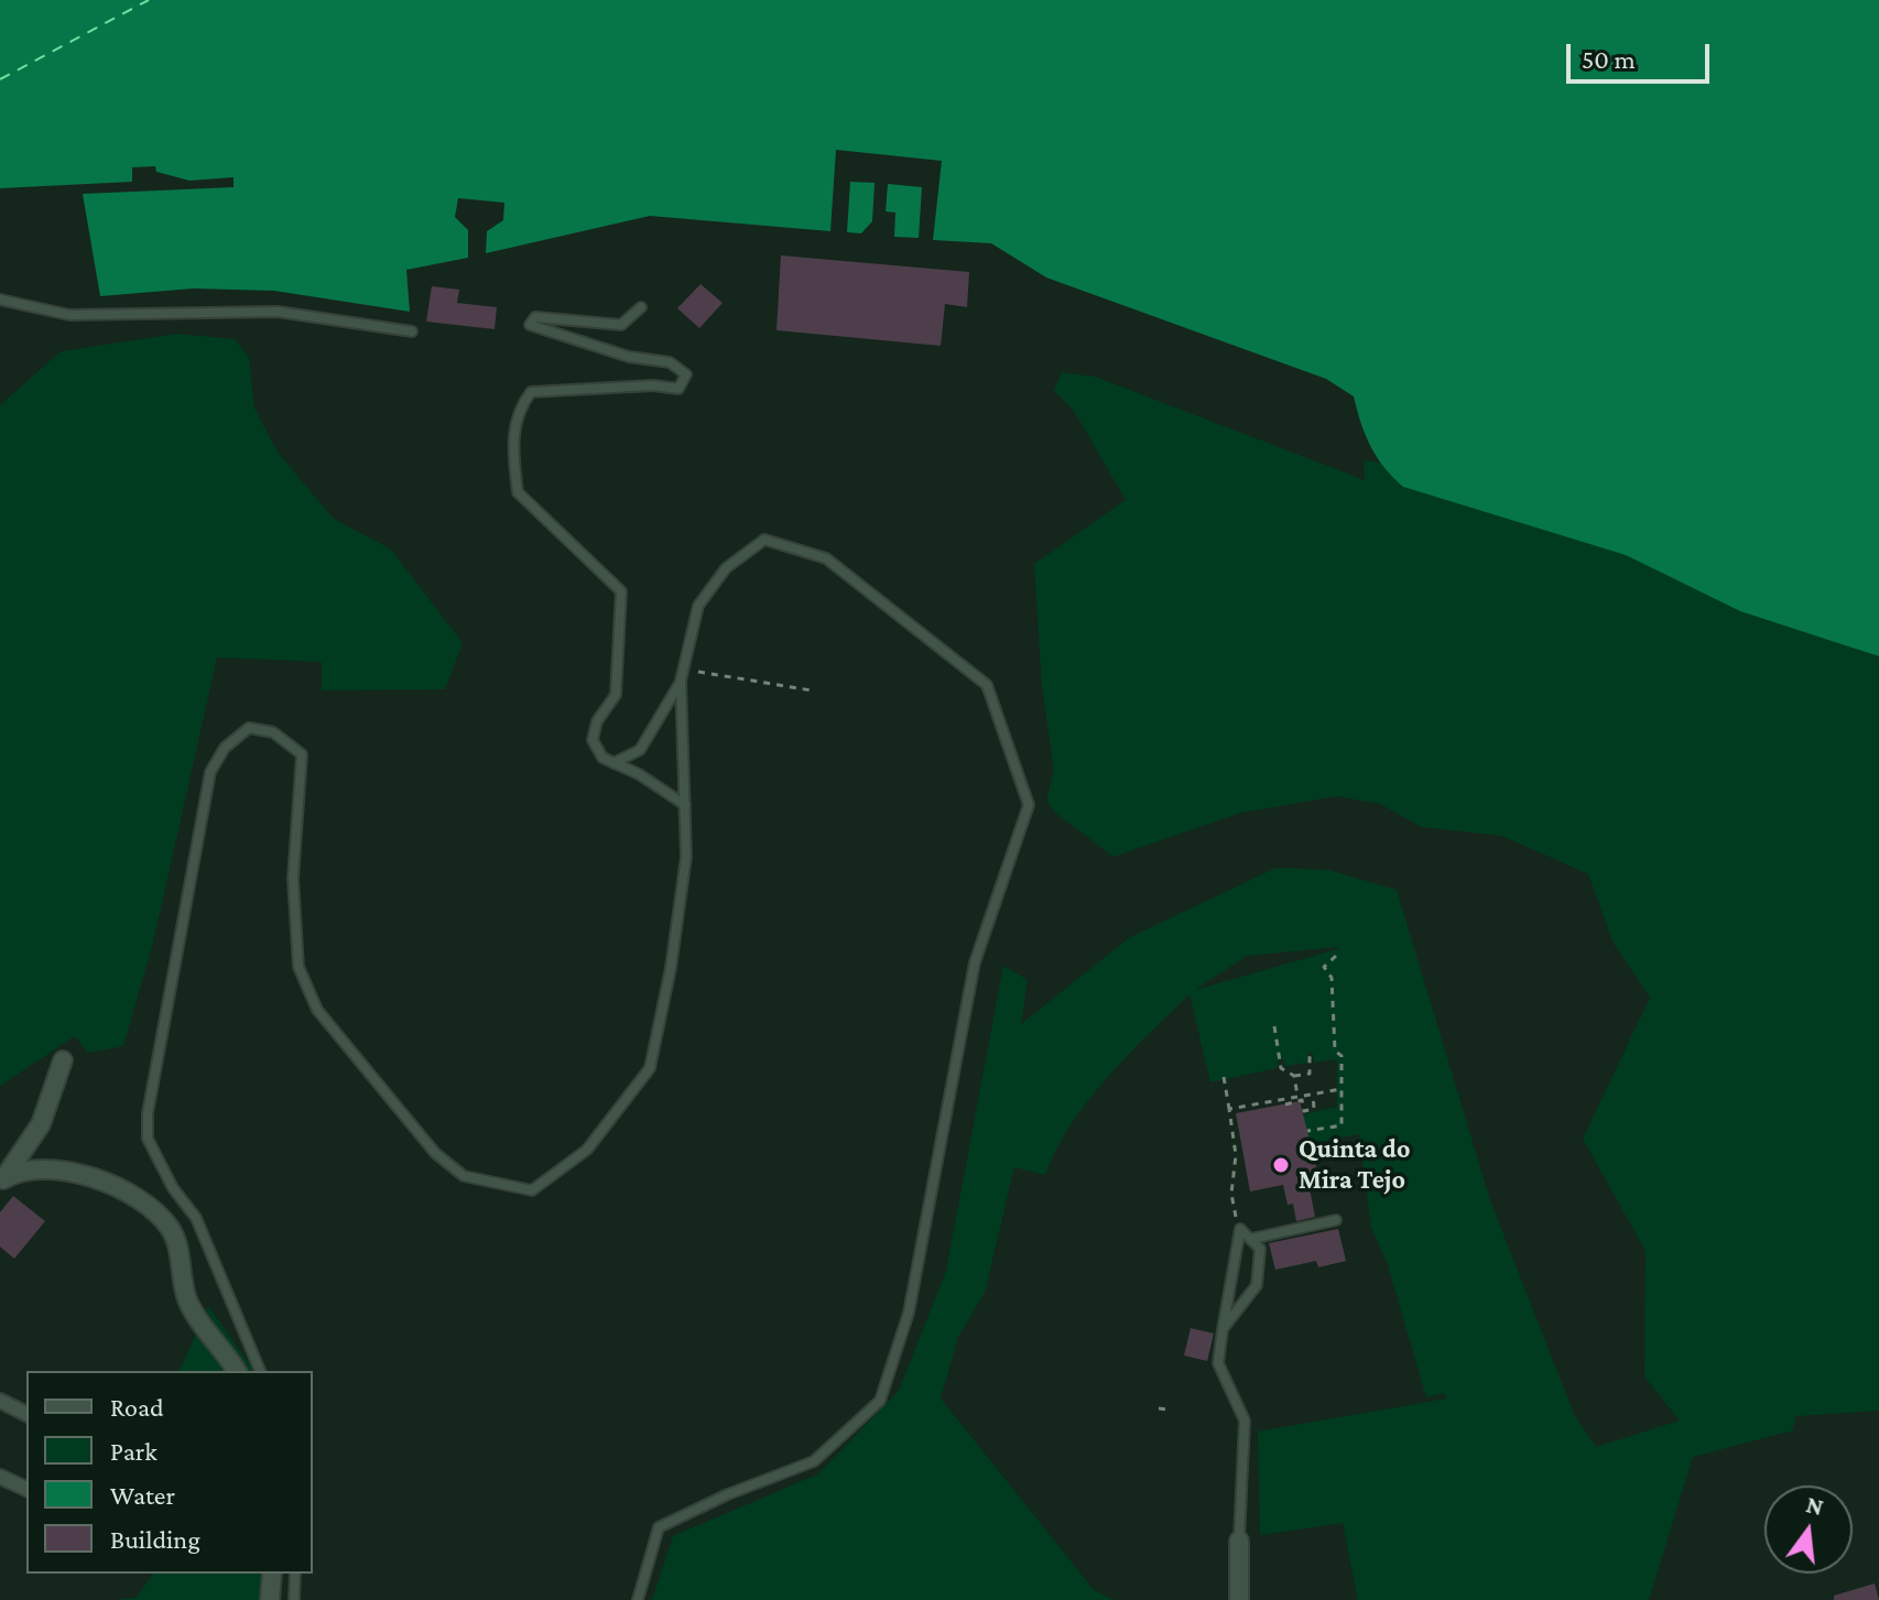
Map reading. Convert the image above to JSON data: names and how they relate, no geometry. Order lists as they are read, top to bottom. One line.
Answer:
{"places":["Quinta do Mira Tejo"],"legend":["Road","Park","Water","Building"],"scale_bar":"50 m","north":"top"}
